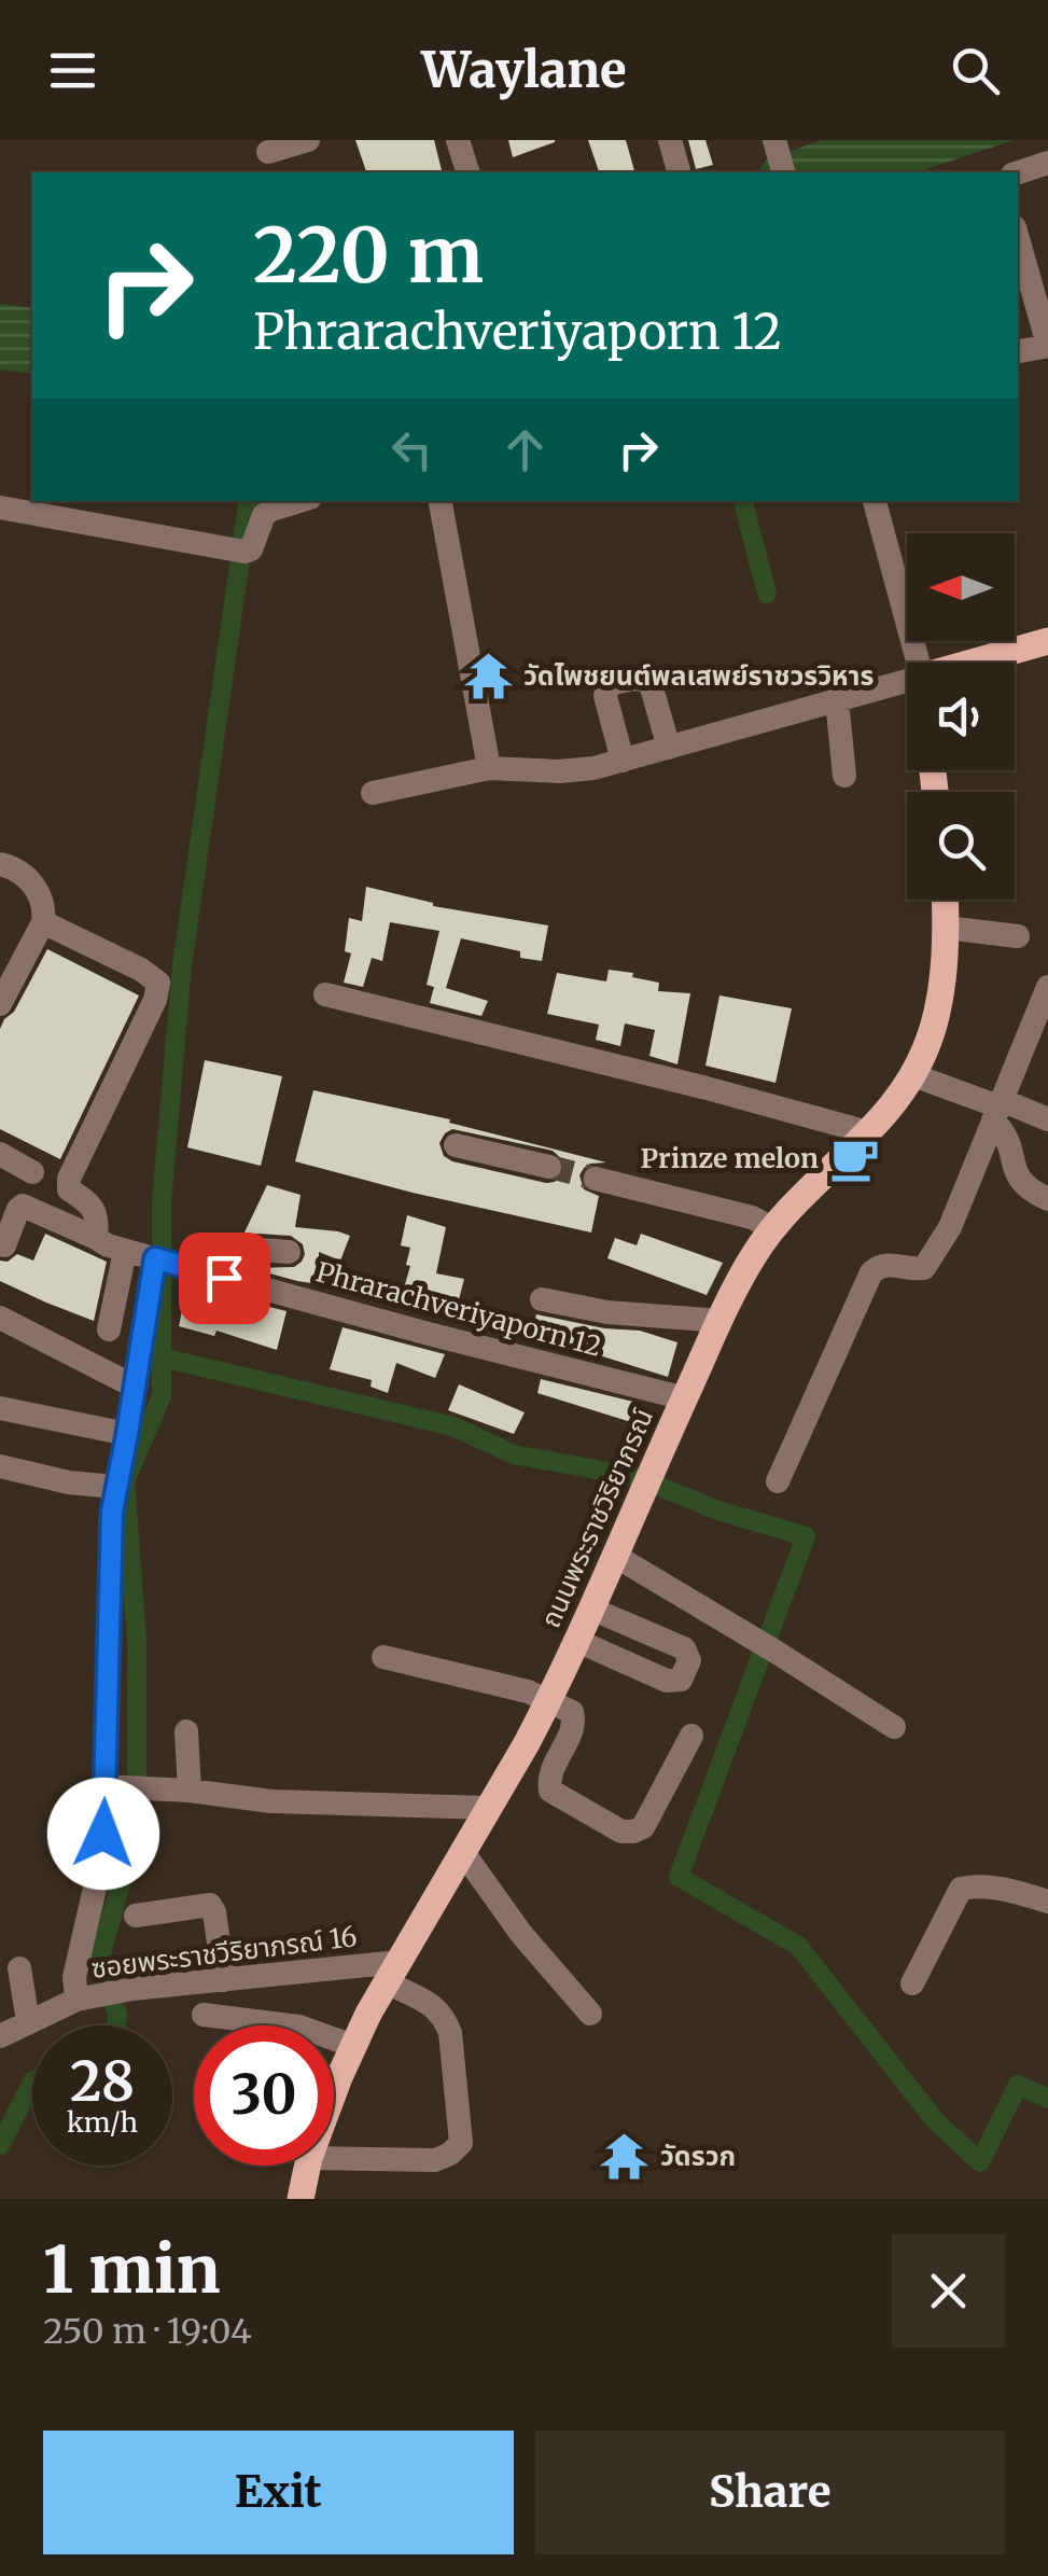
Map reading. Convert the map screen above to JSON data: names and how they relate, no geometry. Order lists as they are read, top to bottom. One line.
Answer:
{"streets":{"main road":["ถนนพระราชวิริยาภรณ์"],"street":["Phrarachveriyaporn 12","ซอยพระราชวีริยาภรณ์ 16"]},"crossings":[["Phrarachveriyaporn 12","ถนนพระราชวิริยาภรณ์"],["ถนนพระราชวิริยาภรณ์","ซอยพระราชวีริยาภรณ์ 16"]],"places":{"temple":["วัดไพชยนต์พลเสพย์ราชวรวิหาร","วัดรวก"],"cafe":["Prinze melon"]},"north":"left","page":{"header":"Waylane","turn":["220 m","Phrarachveriyaporn 12"],"speed":"28 km/h","limit":"30","heading":["1 min","250 m · 19:04"],"buttons":["Exit","Share"]}}
